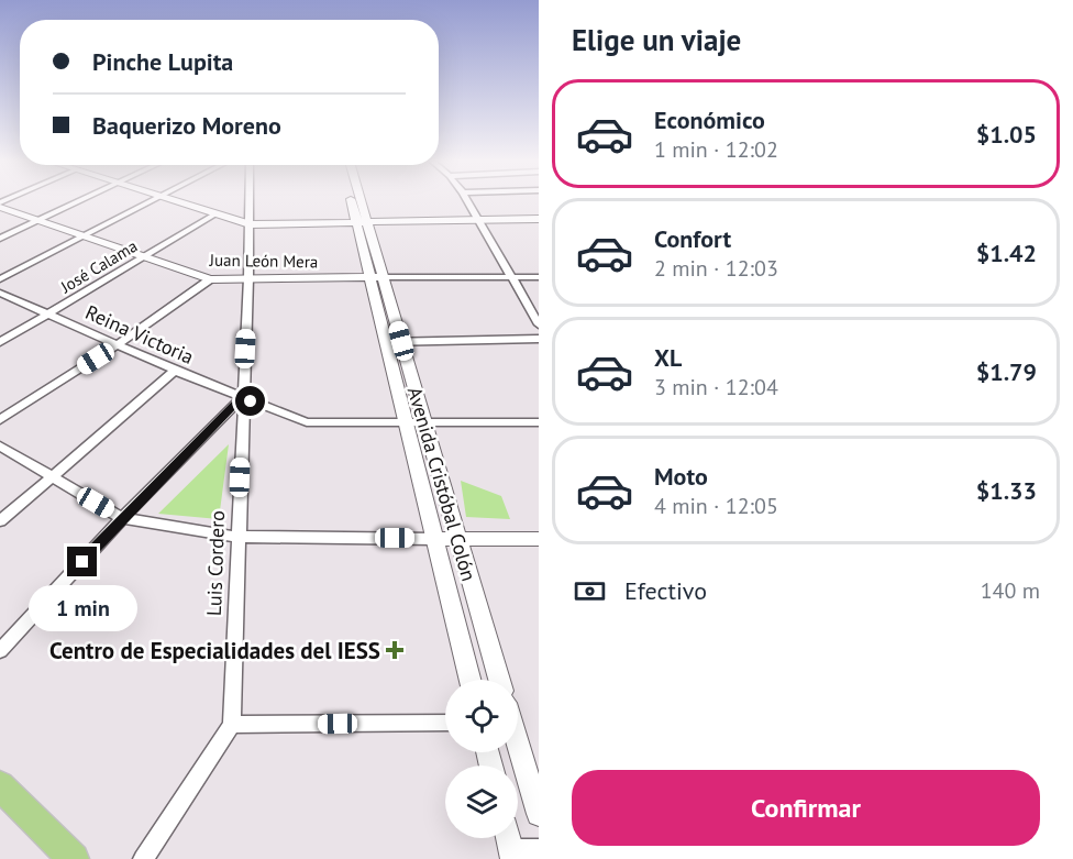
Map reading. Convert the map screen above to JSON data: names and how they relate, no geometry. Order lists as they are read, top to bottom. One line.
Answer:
{"streets":{"street":["Juan León Mera","José Calama","Reina Victoria","Avenida Cristóbal Colón","Luis Cordero"]},"crossings":[["Juan León Mera","José Calama"],["Juan León Mera","Avenida Cristóbal Colón"],["Juan León Mera","Luis Cordero"],["José Calama","Reina Victoria"],["Reina Victoria","Avenida Cristóbal Colón"],["Reina Victoria","Luis Cordero"]],"places":{"health":["Centro de Especialidades del IESS"]},"page":{"heading":"Elige un viaje","banner":["Pinche Lupita","Baquerizo Moreno"],"list":[{"name":"Económico","note":"1 min · 12:02","value":"$1.05"},{"name":"Confort","note":"2 min · 12:03","value":"$1.42"},{"name":"XL","note":"3 min · 12:04","value":"$1.79"},{"name":"Moto","note":"4 min · 12:05","value":"$1.33"}],"pay":["Efectivo","140 m"],"bubble":"1 min","buttons":"Confirmar"}}
